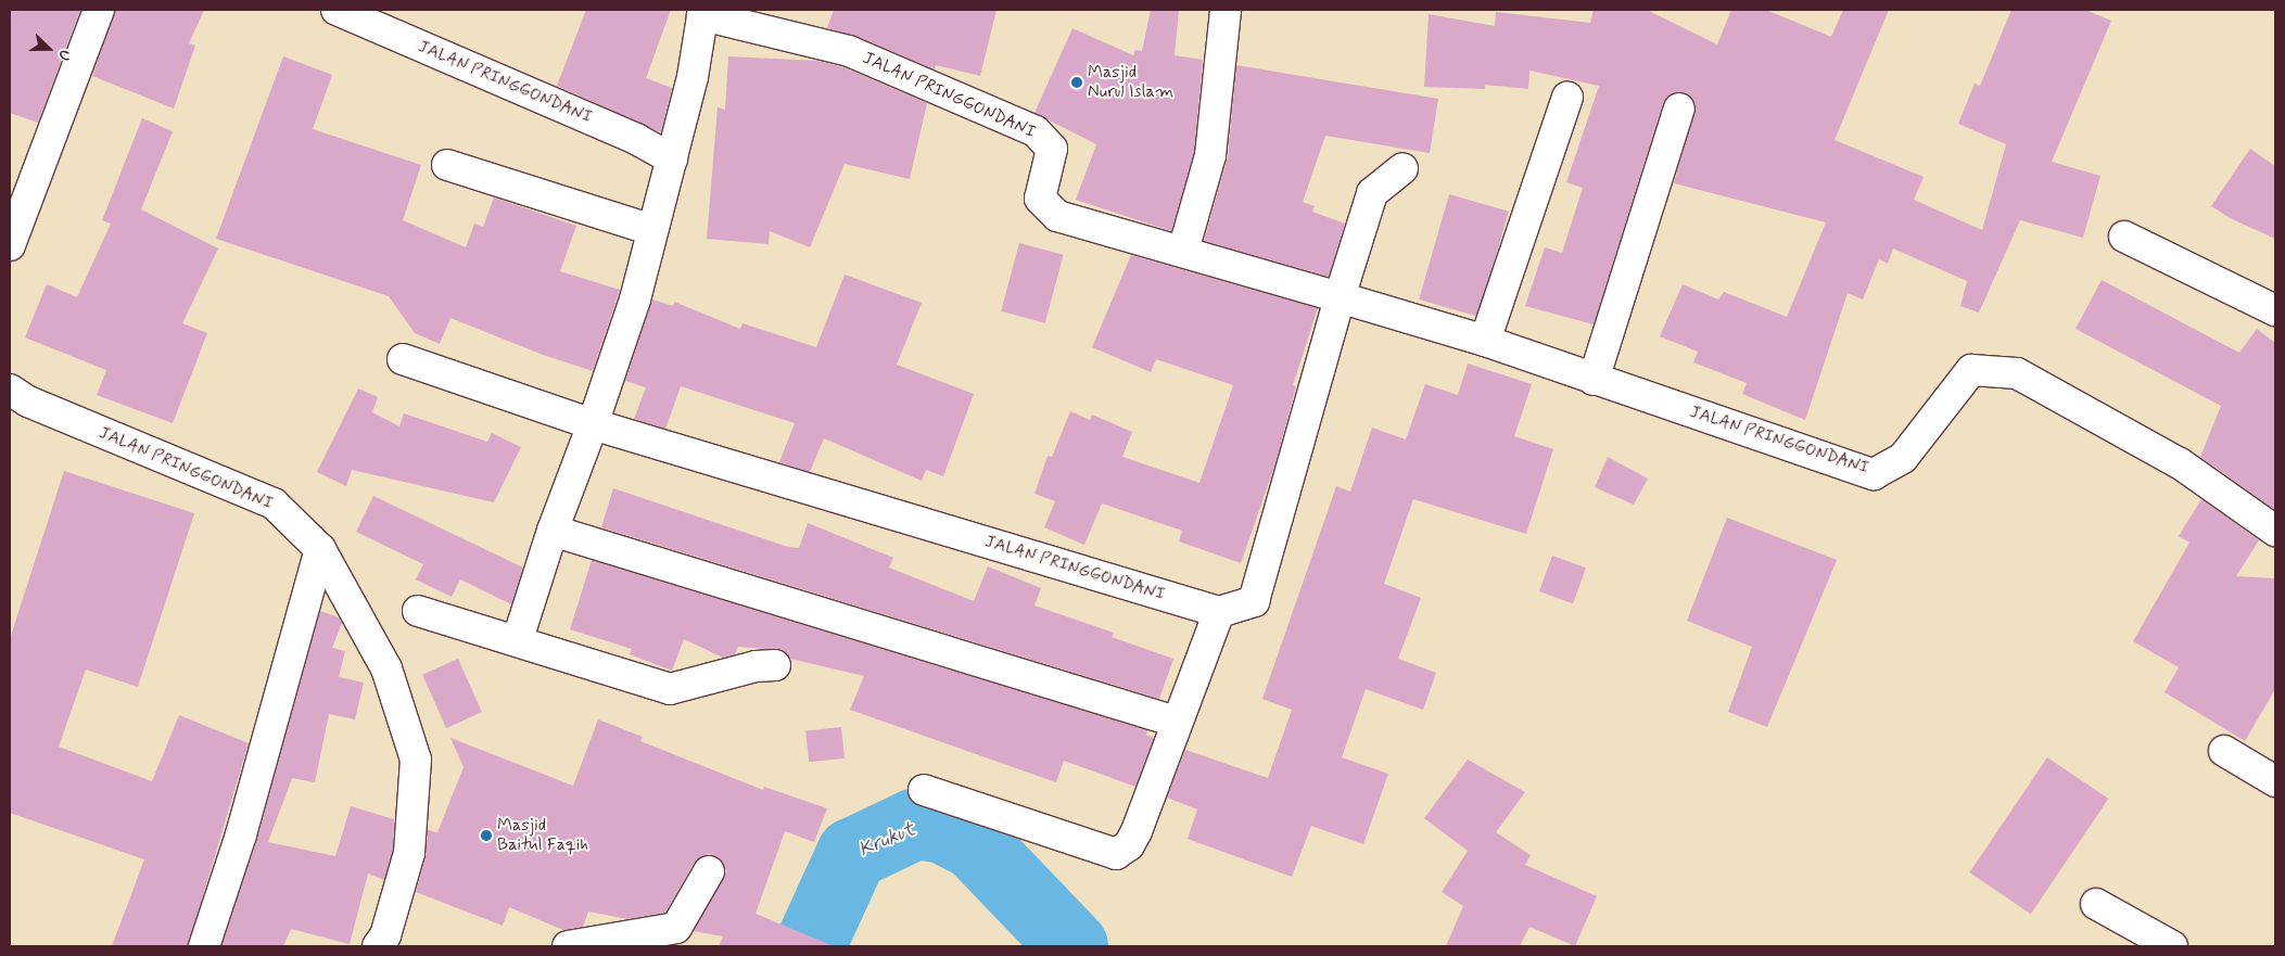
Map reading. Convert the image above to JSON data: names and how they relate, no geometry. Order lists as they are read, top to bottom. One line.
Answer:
{"streets":{"street":["JALAN PRINGGONDANI"]},"water":["Krukut"],"places":["Masjid Nurul Islam","Masjid Baitul Faqih"],"north":"right"}
